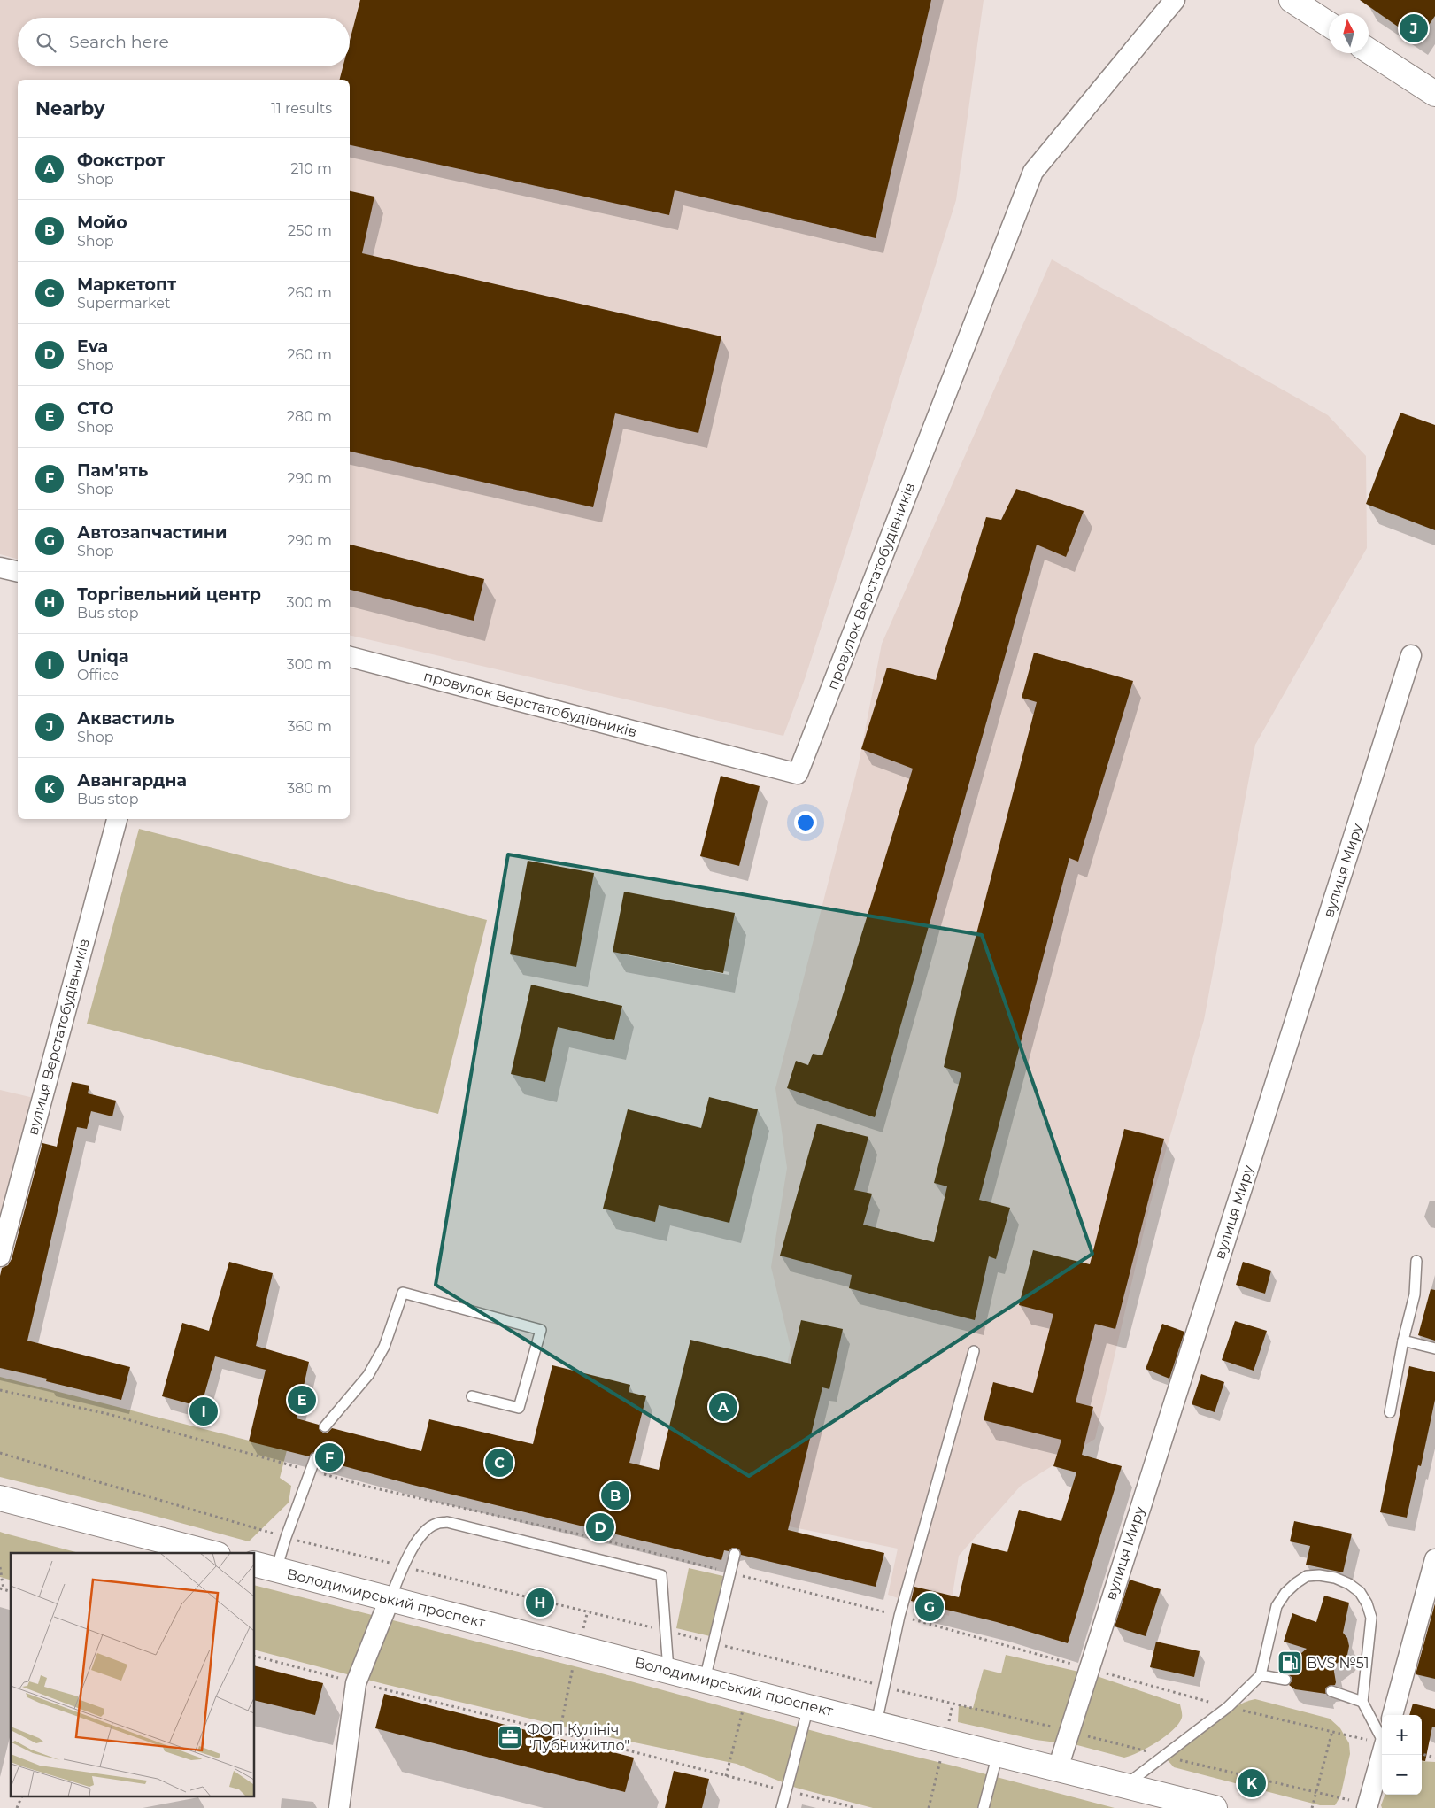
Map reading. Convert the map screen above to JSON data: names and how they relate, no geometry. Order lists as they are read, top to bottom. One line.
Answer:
{"streets":{"main road":["Володимирський проспект"],"street":["провулок Верстатобудівників","вулиця Миру","вулиця Верстатобудівників"]},"crossings":[["вулиця Миру","Володимирський проспект"]],"places":{"fuel station":["BVS №51"],"office":["ФОП Кулініч \"Лубнижитло\""]},"north":"top","page":{"pins":["J","E","A","I","F","C","B","D","H","G","K"],"search":"Search here","heading":["Nearby","11 results"],"list":[{"mark":"A","name":"Фокстрот","note":"Shop","value":"210 m"},{"mark":"B","name":"Мойо","note":"Shop","value":"250 m"},{"mark":"C","name":"Маркетопт","note":"Supermarket","value":"260 m"},{"mark":"D","name":"Eva","note":"Shop","value":"260 m"},{"mark":"E","name":"СТО","note":"Shop","value":"280 m"},{"mark":"F","name":"Пам'ять","note":"Shop","value":"290 m"},{"mark":"G","name":"Автозапчастини","note":"Shop","value":"290 m"},{"mark":"H","name":"Торгівельний центр","note":"Bus stop","value":"300 m"},{"mark":"I","name":"Uniqa","note":"Office","value":"300 m"},{"mark":"J","name":"Аквастиль","note":"Shop","value":"360 m"},{"mark":"K","name":"Авангардна","note":"Bus stop","value":"380 m"}],"map_buttons":["+","−"]}}
